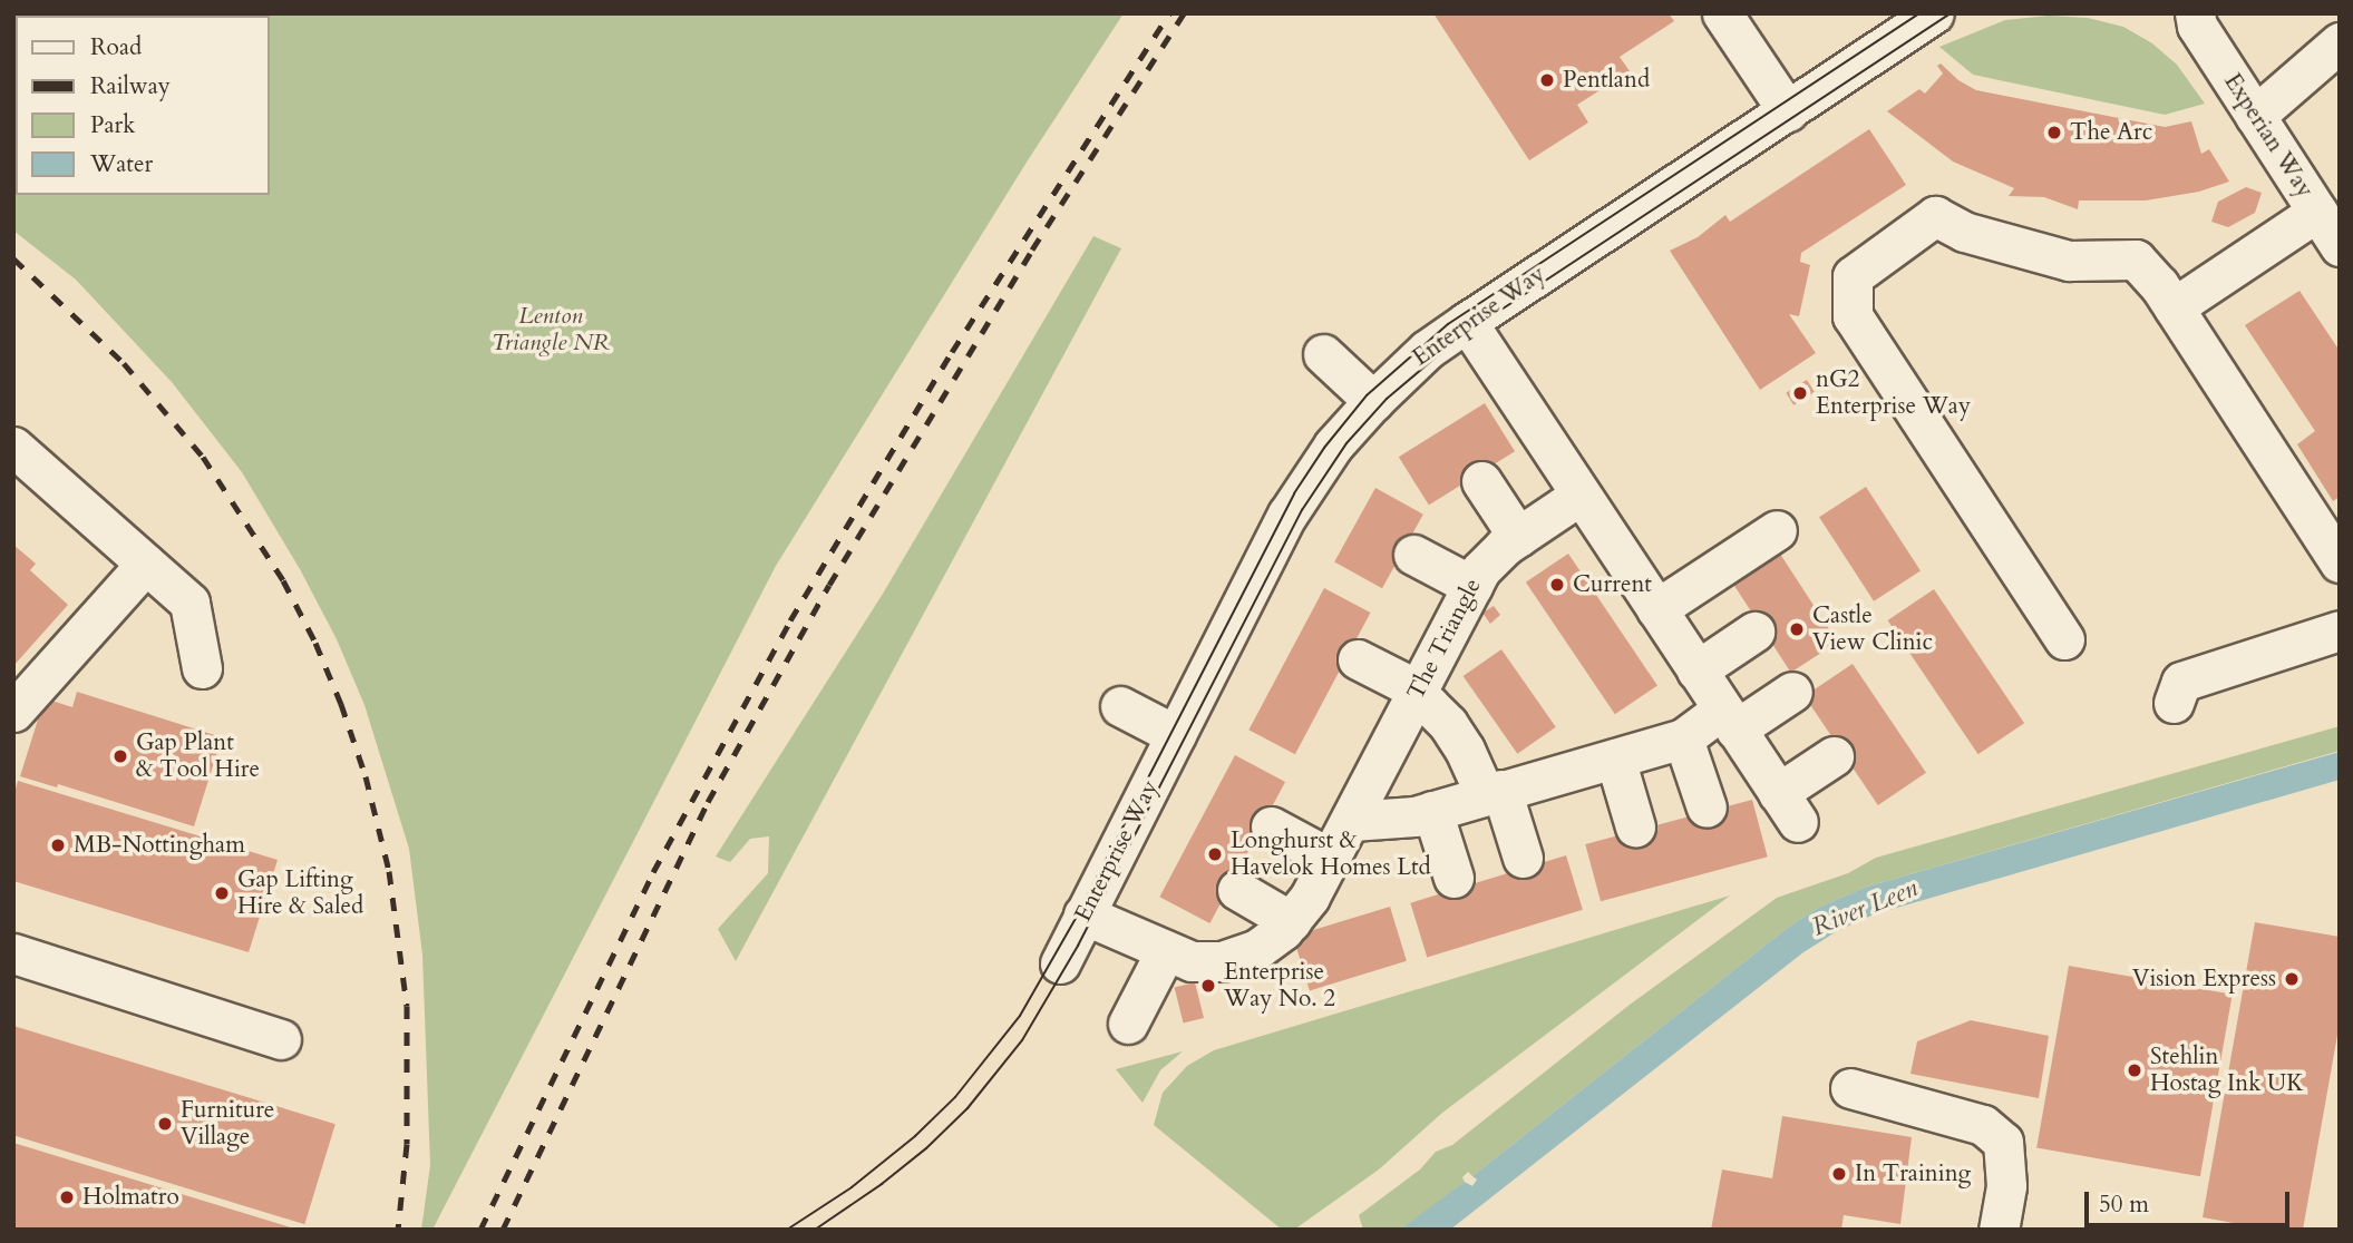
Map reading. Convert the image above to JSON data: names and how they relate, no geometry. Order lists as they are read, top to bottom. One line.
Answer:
{"streets":{"street":["Experian Way","Enterprise Way","The Triangle"]},"crossings":[["Enterprise Way","The Triangle"]],"water":["River Leen"],"parks":["Lenton Triangle NR"],"places":["Pentland","The Arc","nG2 Enterprise Way","Current","Castle View Clinic","Gap Plant & Tool Hire","MB-Nottingham","Longhurst & Havelok Homes Ltd","Gap Lifting Hire & Saled","Vision Express","Enterprise Way No. 2","Stehlin Hostag Ink UK","Furniture Village","In Training","Holmatro"],"legend":["Road","Railway","Park","Water"],"scale_bar":"50 m"}
